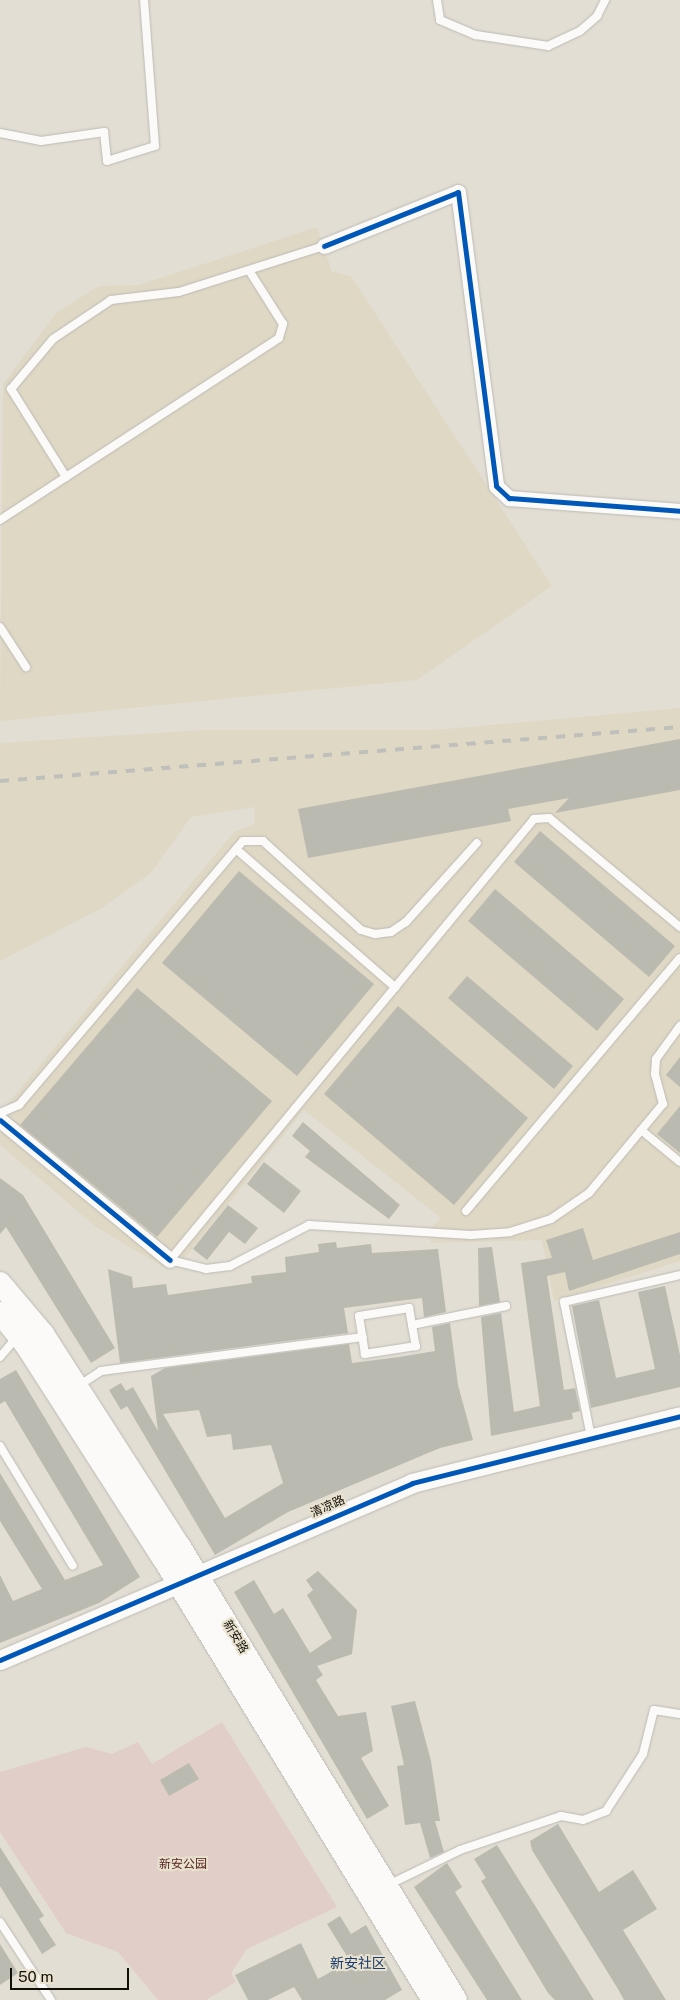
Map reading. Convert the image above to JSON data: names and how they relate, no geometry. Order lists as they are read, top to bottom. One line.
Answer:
{"streets":{"main road":["新安路"],"street":["清凉路"]},"crossings":[["清凉路","新安路"]],"districts":["新安社区"],"parks":["新安公园"],"scale_bar":"50 m"}
